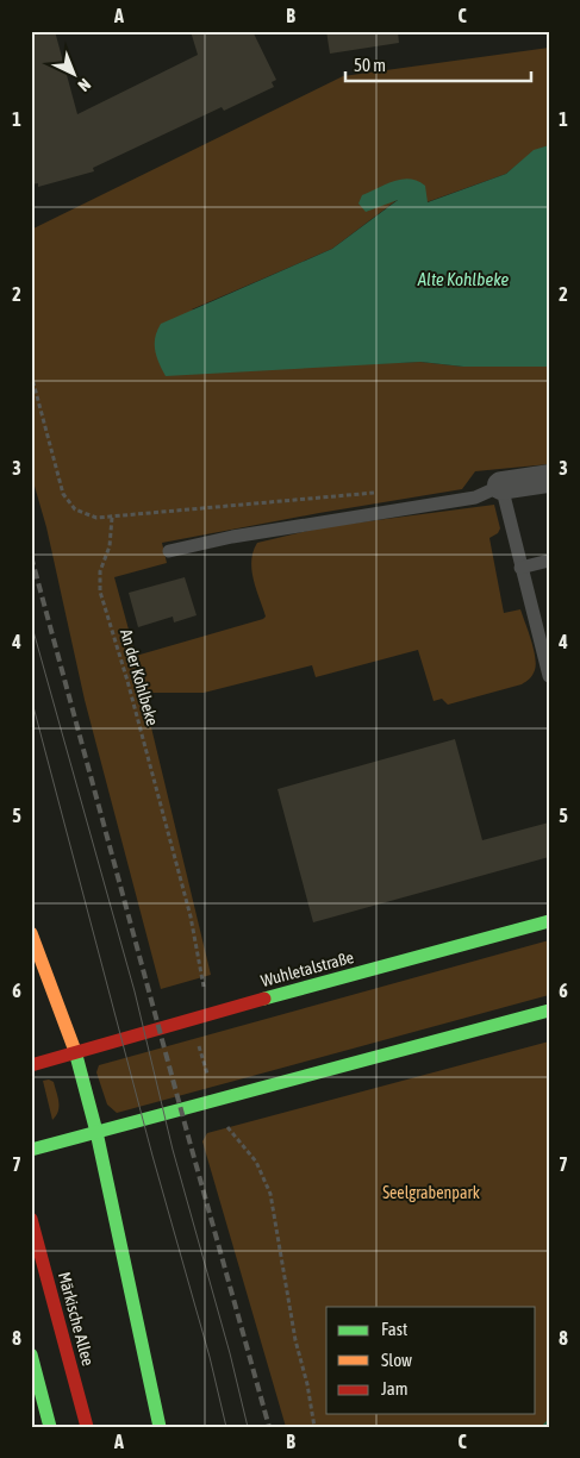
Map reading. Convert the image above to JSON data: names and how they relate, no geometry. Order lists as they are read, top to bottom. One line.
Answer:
{"streets":{"main road":["Wuhletalstraße","Märkische Allee"],"path":["An der Kohlbeke"]},"crossings":[["An der Kohlbeke","Wuhletalstraße"]],"water":["Alte Kohlbeke"],"parks":["Seelgrabenpark"],"legend":["Fast","Slow","Jam"],"scale_bar":"50 m","north":"bottom right","grid":{"columns":["A","B","C"],"rows":["1","2","3","4","5","6","7","8"]}}
